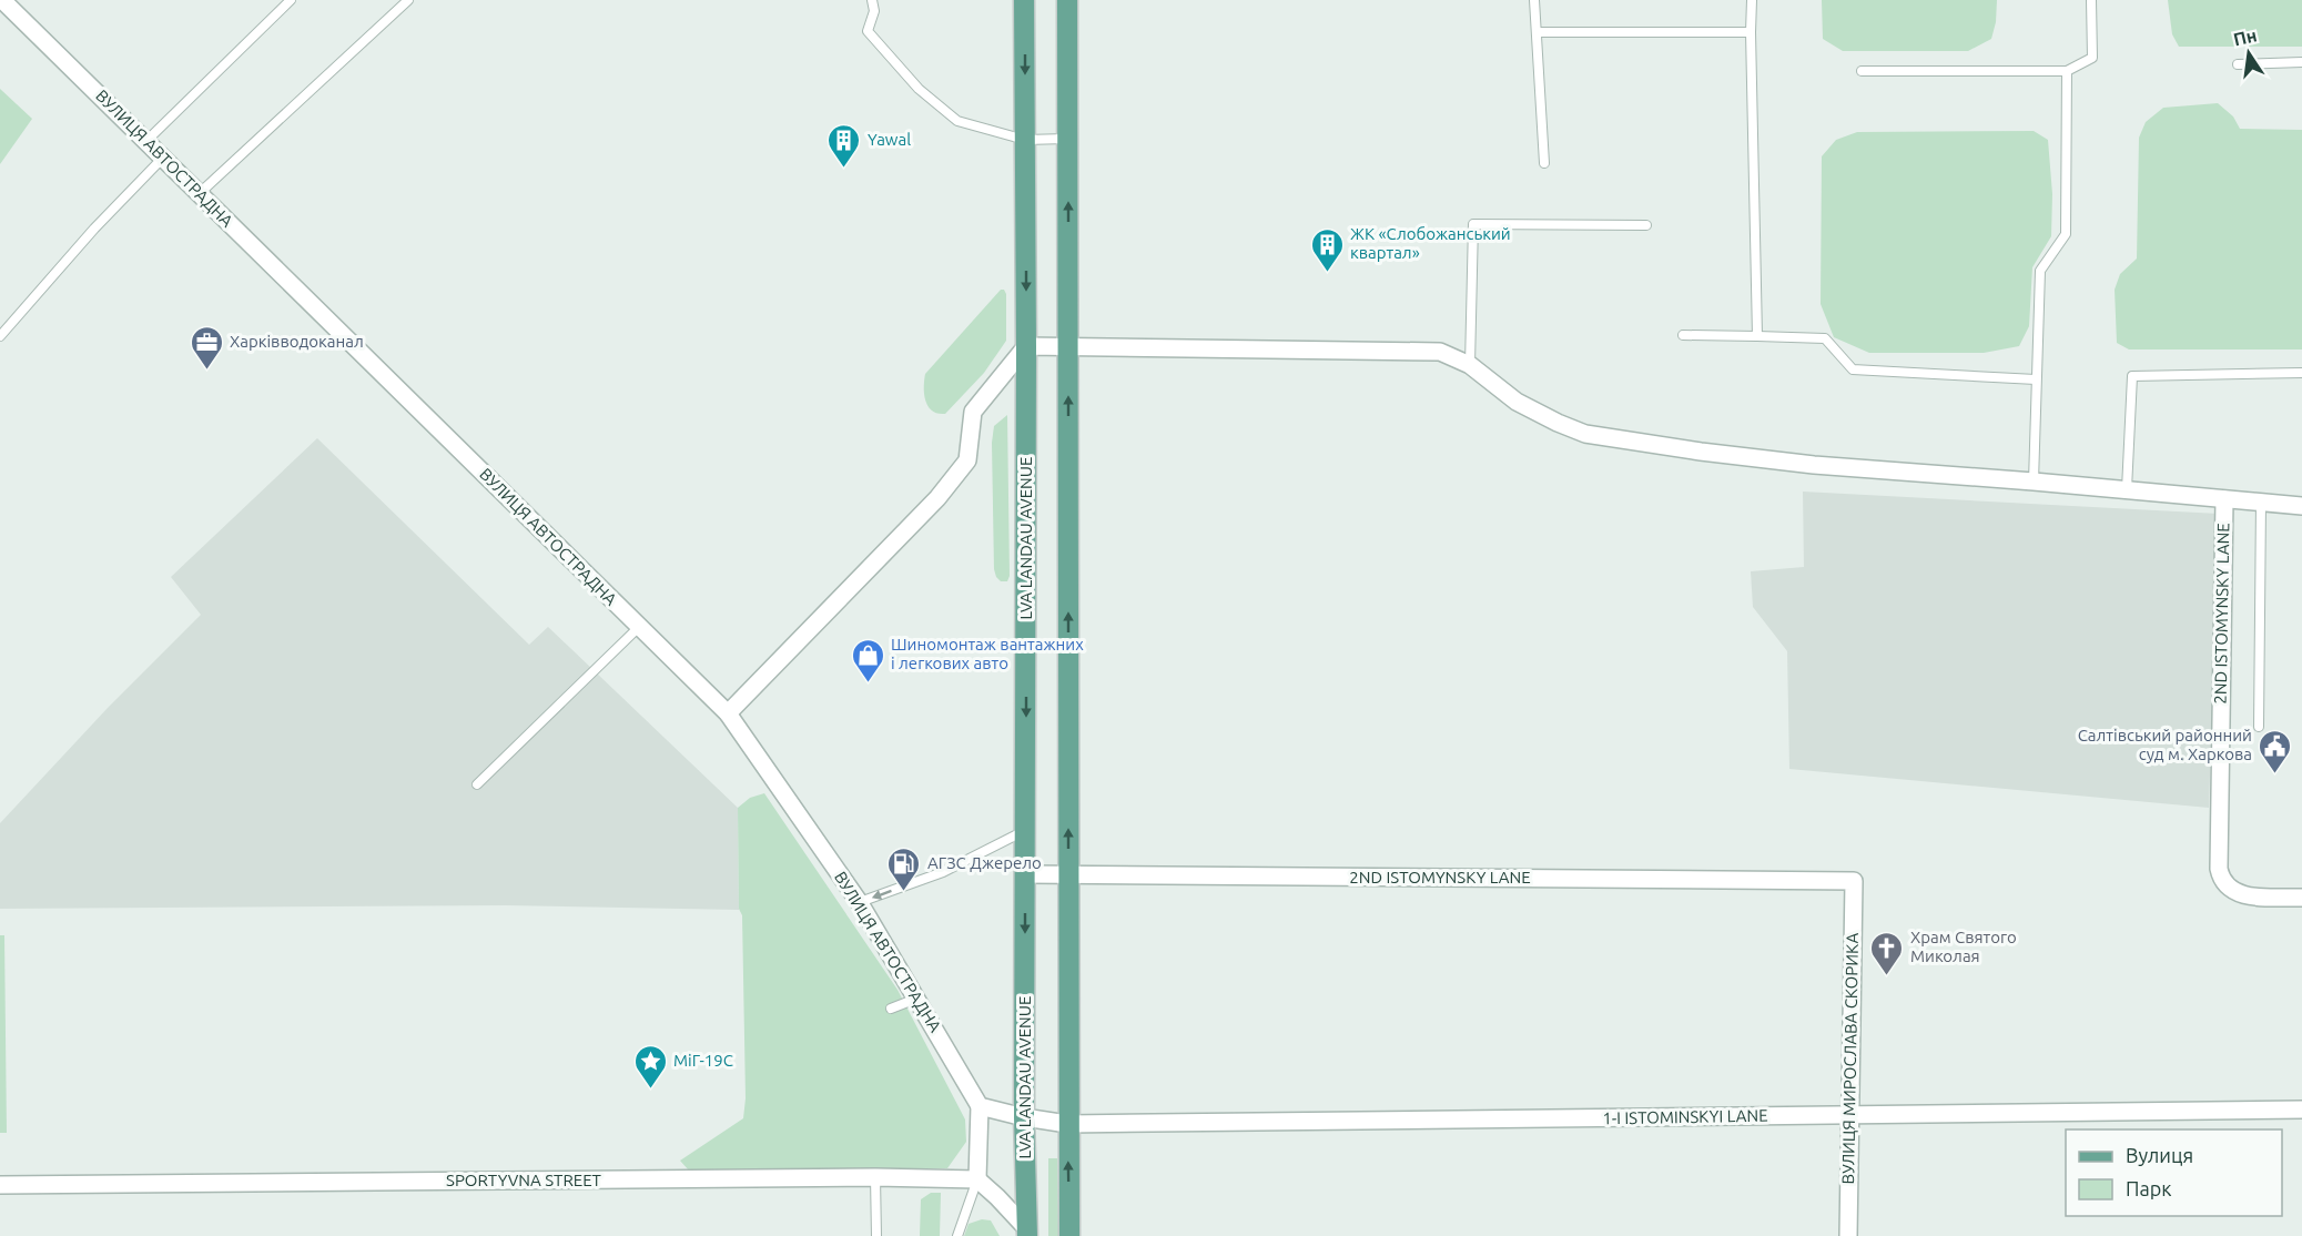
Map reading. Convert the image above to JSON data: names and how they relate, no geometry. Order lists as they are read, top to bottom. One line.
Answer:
{"streets":{"main road":["LVA LANDAU AVENUE"],"street":["ВУЛИЦЯ АВТОСТРАДНА","2ND ISTOMYNSKY LANE","ВУЛИЦЯ МИРОСЛАВА СКОРИКА","1-I ISTOMINSKYI LANE","SPORTYVNA STREET"]},"crossings":[["LVA LANDAU AVENUE","2ND ISTOMYNSKY LANE"],["LVA LANDAU AVENUE","1-I ISTOMINSKYI LANE"],["2ND ISTOMYNSKY LANE","ВУЛИЦЯ МИРОСЛАВА СКОРИКА"],["ВУЛИЦЯ МИРОСЛАВА СКОРИКА","1-I ISTOMINSKYI LANE"]],"places":{"building":["Yawal","ЖК «Слобожанський квартал»"],"office":["Харківводоканал"],"shop":["Шиномонтаж вантажних і легкових авто"],"public building":["Салтівський районний суд м. Харкова"],"fuel station":["АГЗС Джерело"],"church":["Храм Святого Миколая"],"place":["МіГ-19С"]},"legend":["Вулиця","Парк"],"north":"top"}
